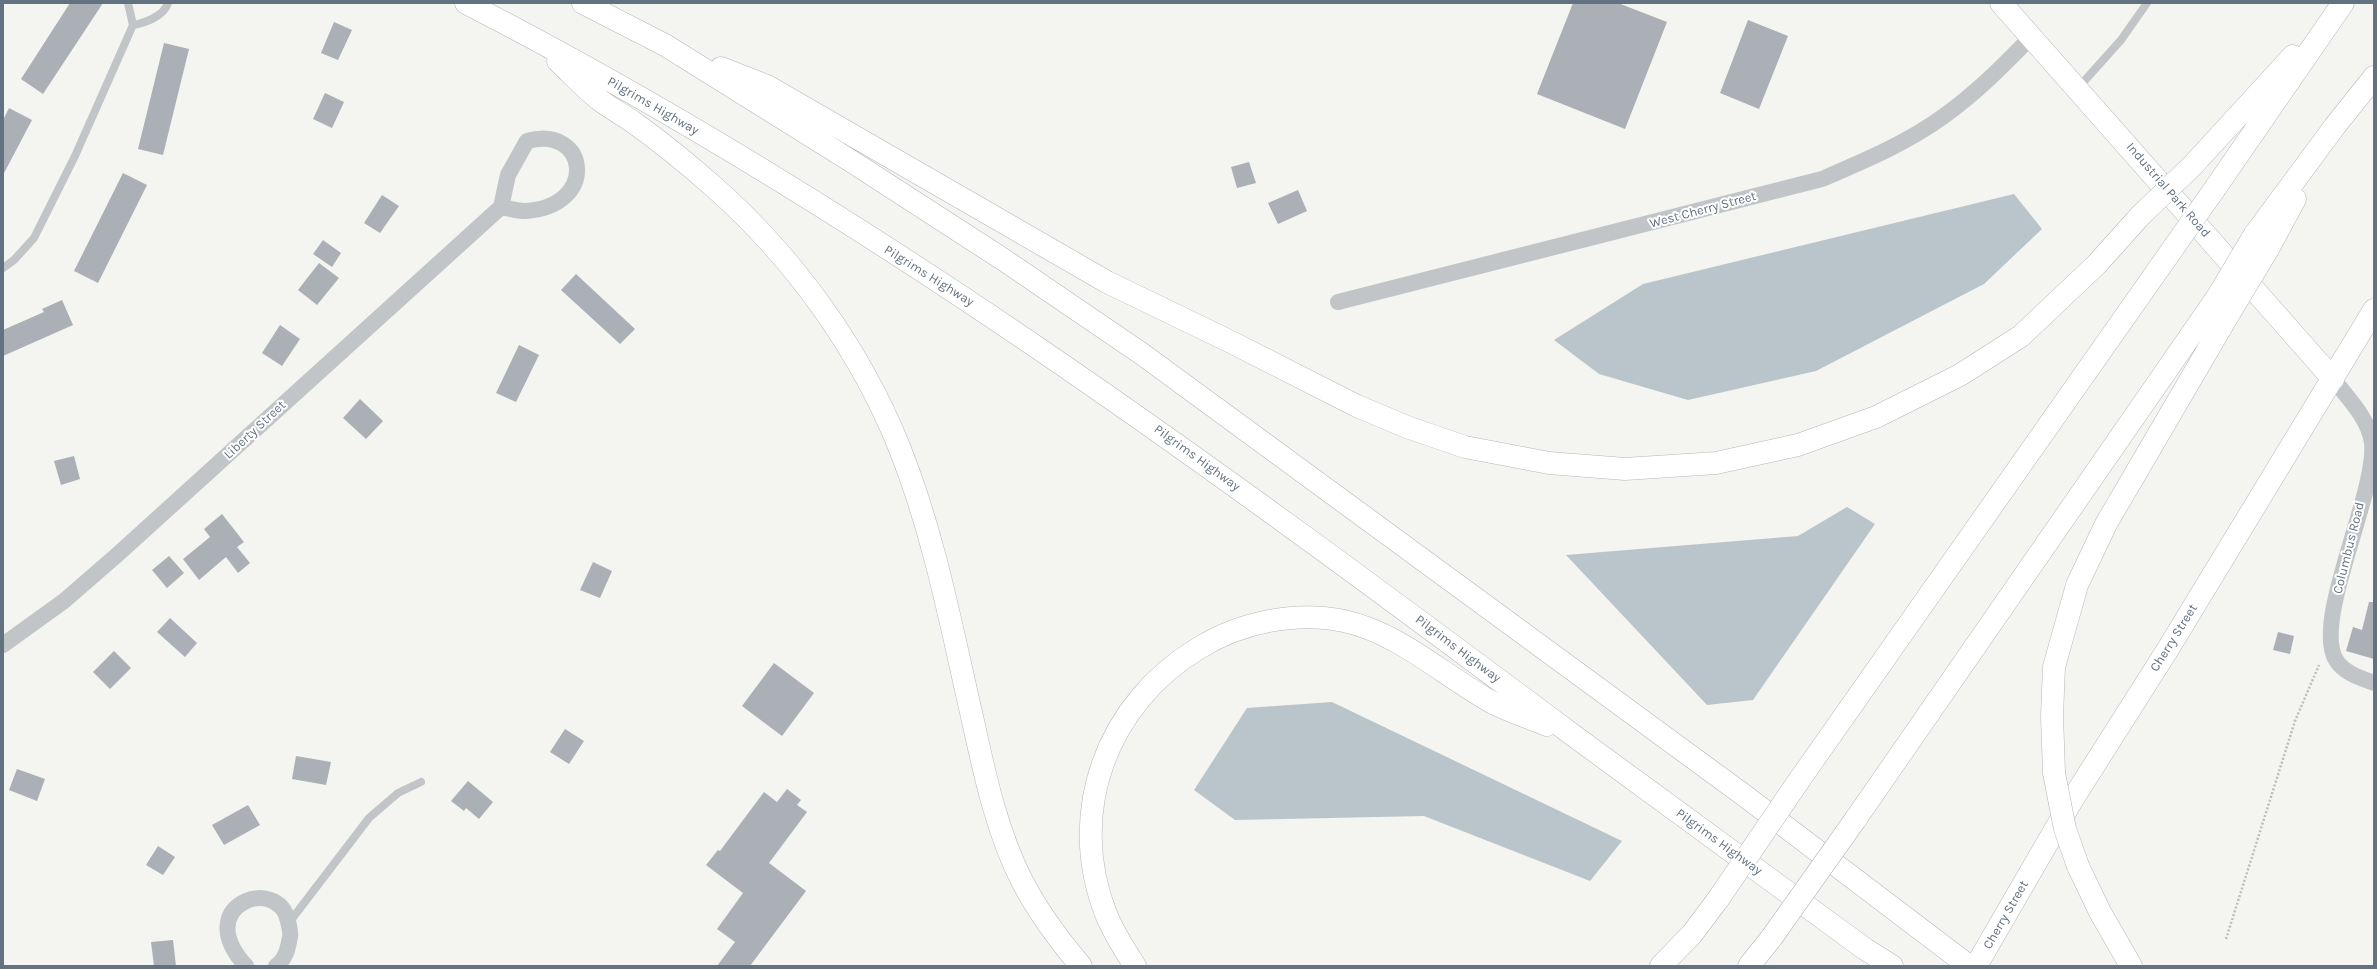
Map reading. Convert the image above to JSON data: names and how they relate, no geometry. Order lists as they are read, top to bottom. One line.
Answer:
{"streets":{"main road":["Pilgrims Highway","Industrial Park Road","Cherry Street"],"street":["West Cherry Street","Liberty Street","Columbus Road"]},"crossings":[["Industrial Park Road","West Cherry Street"],["Industrial Park Road","Columbus Road"],["Industrial Park Road","Cherry Street"],["Columbus Road","Cherry Street"]]}
